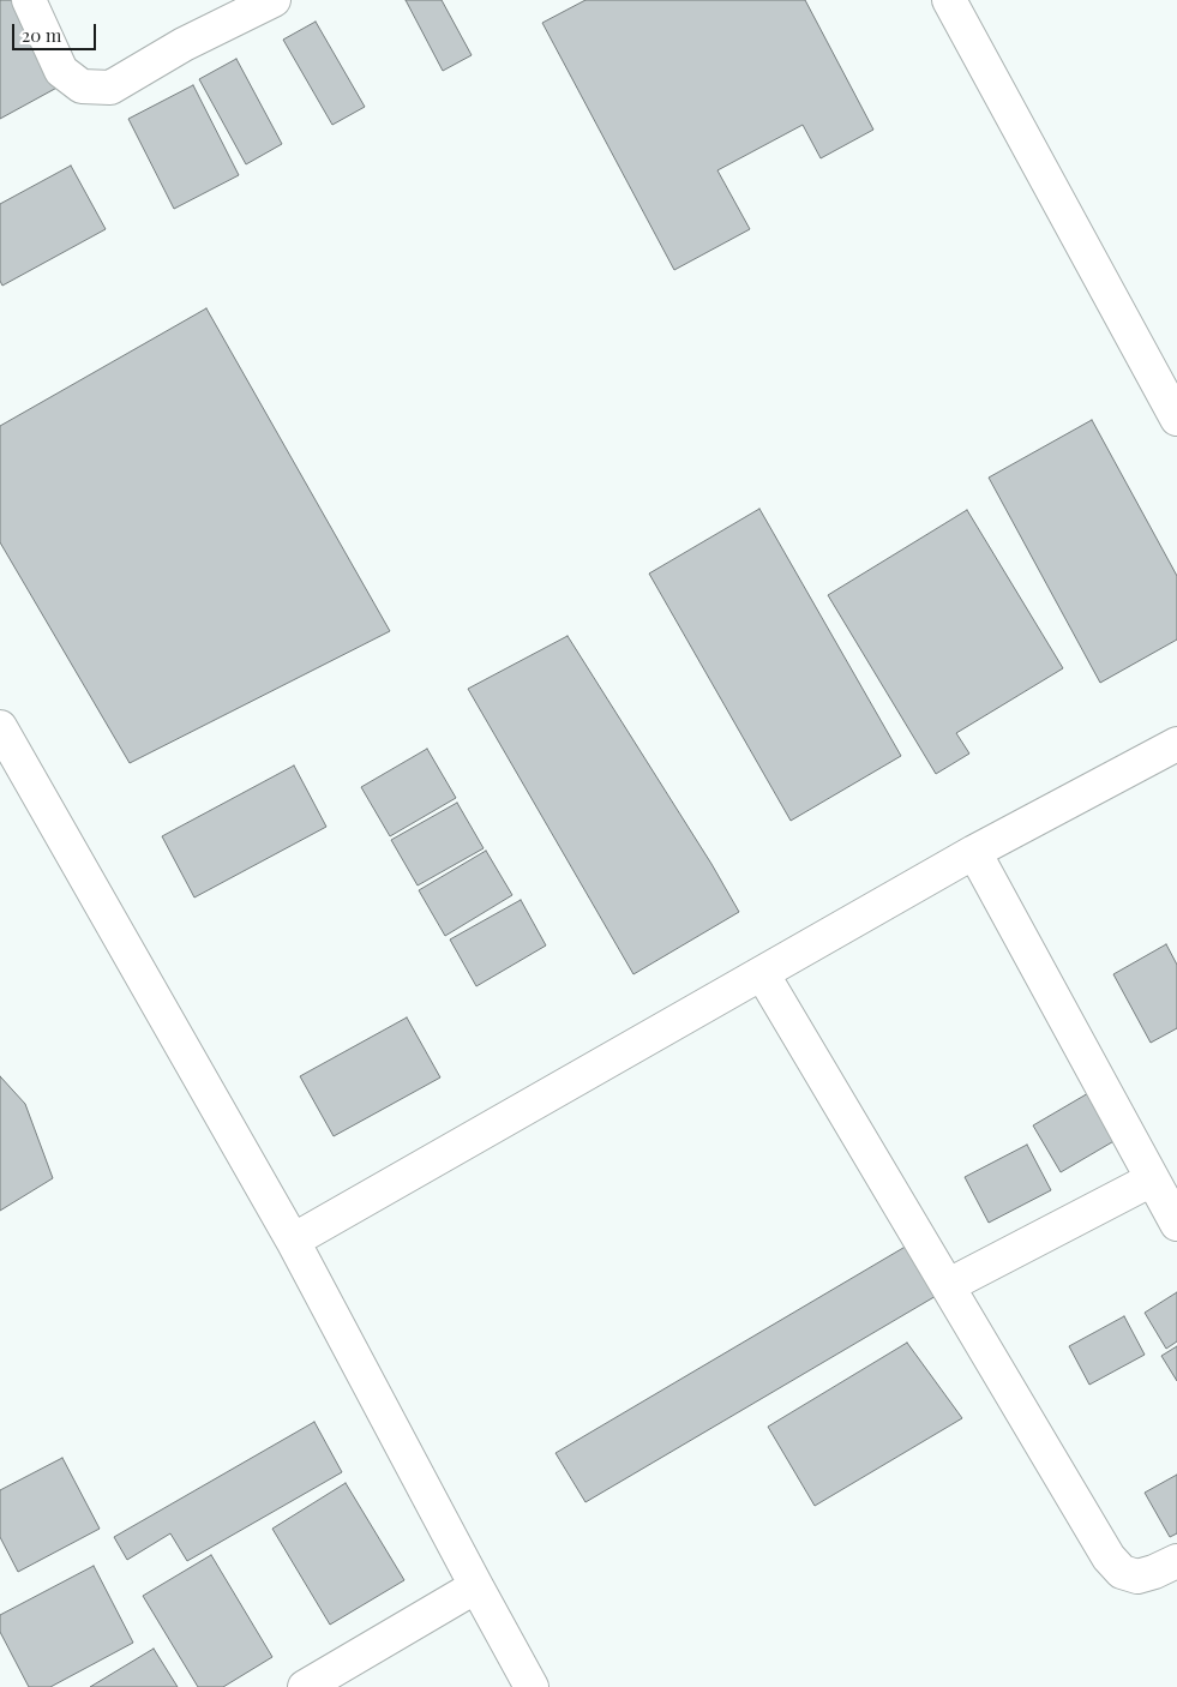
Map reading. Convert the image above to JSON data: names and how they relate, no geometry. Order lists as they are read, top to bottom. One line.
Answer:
{"scale_bar":"20 m"}
